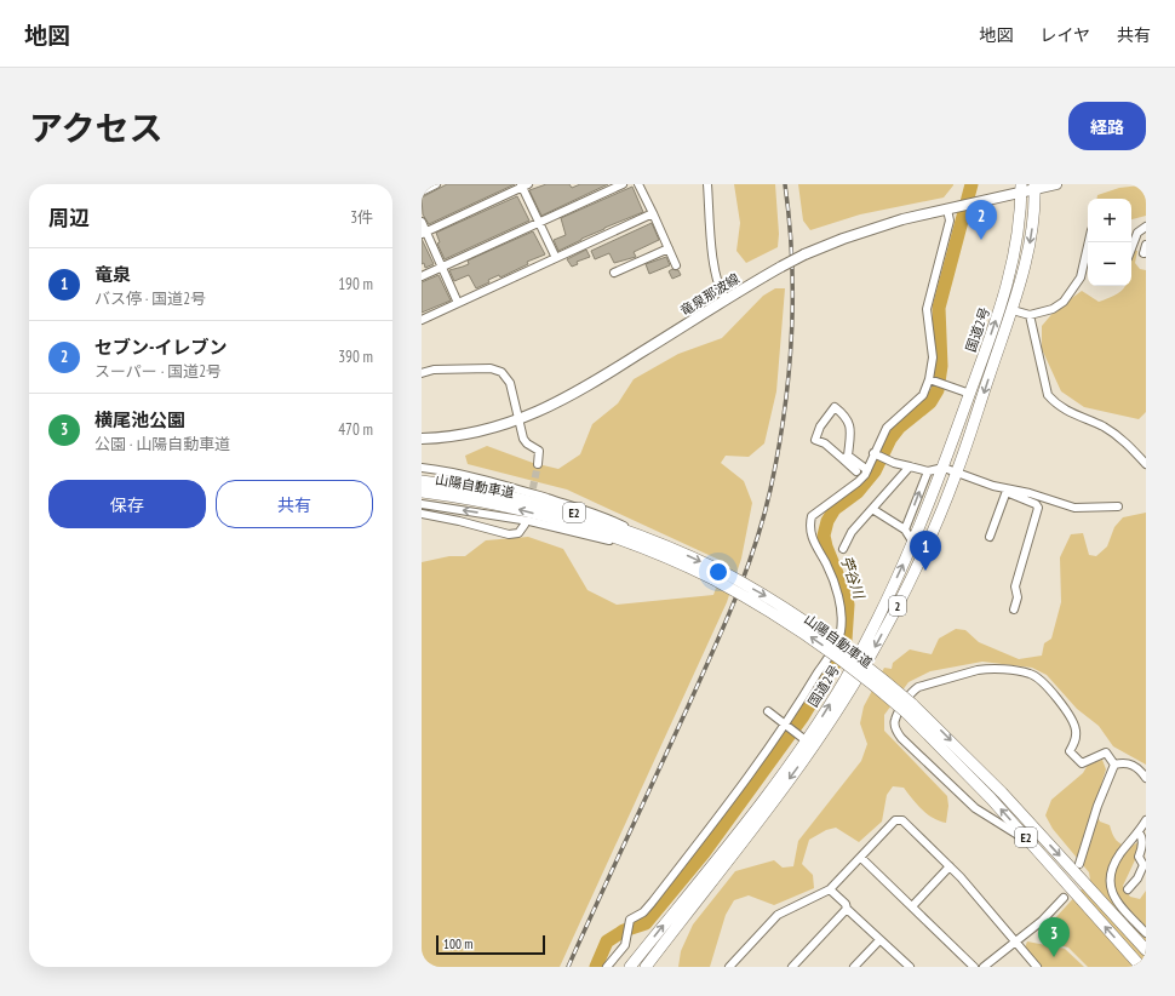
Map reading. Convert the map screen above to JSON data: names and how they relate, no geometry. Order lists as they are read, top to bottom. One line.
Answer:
{"streets":{"highway":["国道2号","山陽自動車道","E2","2"],"main road":["竜泉那波線"]},"crossings":[["竜泉那波線","国道2号"]],"water":["苧谷川"],"scale_bar":"100 m","page":{"header":"地図","nav":["地図","レイヤ","共有"],"title":"アクセス","buttons":["経路",["保存","共有"]],"heading":["周辺","3件"],"map_buttons":["+","−"],"pins":["2","1","3"],"list":[{"mark":"1","name":"竜泉","note":"バス停 · 国道2号","value":"190 m"},{"mark":"2","name":"セブン-イレブン","note":"スーパー · 国道2号","value":"390 m"},{"mark":"3","name":"横尾池公園","note":"公園 · 山陽自動車道","value":"470 m"}],"scale":"100 m"}}
